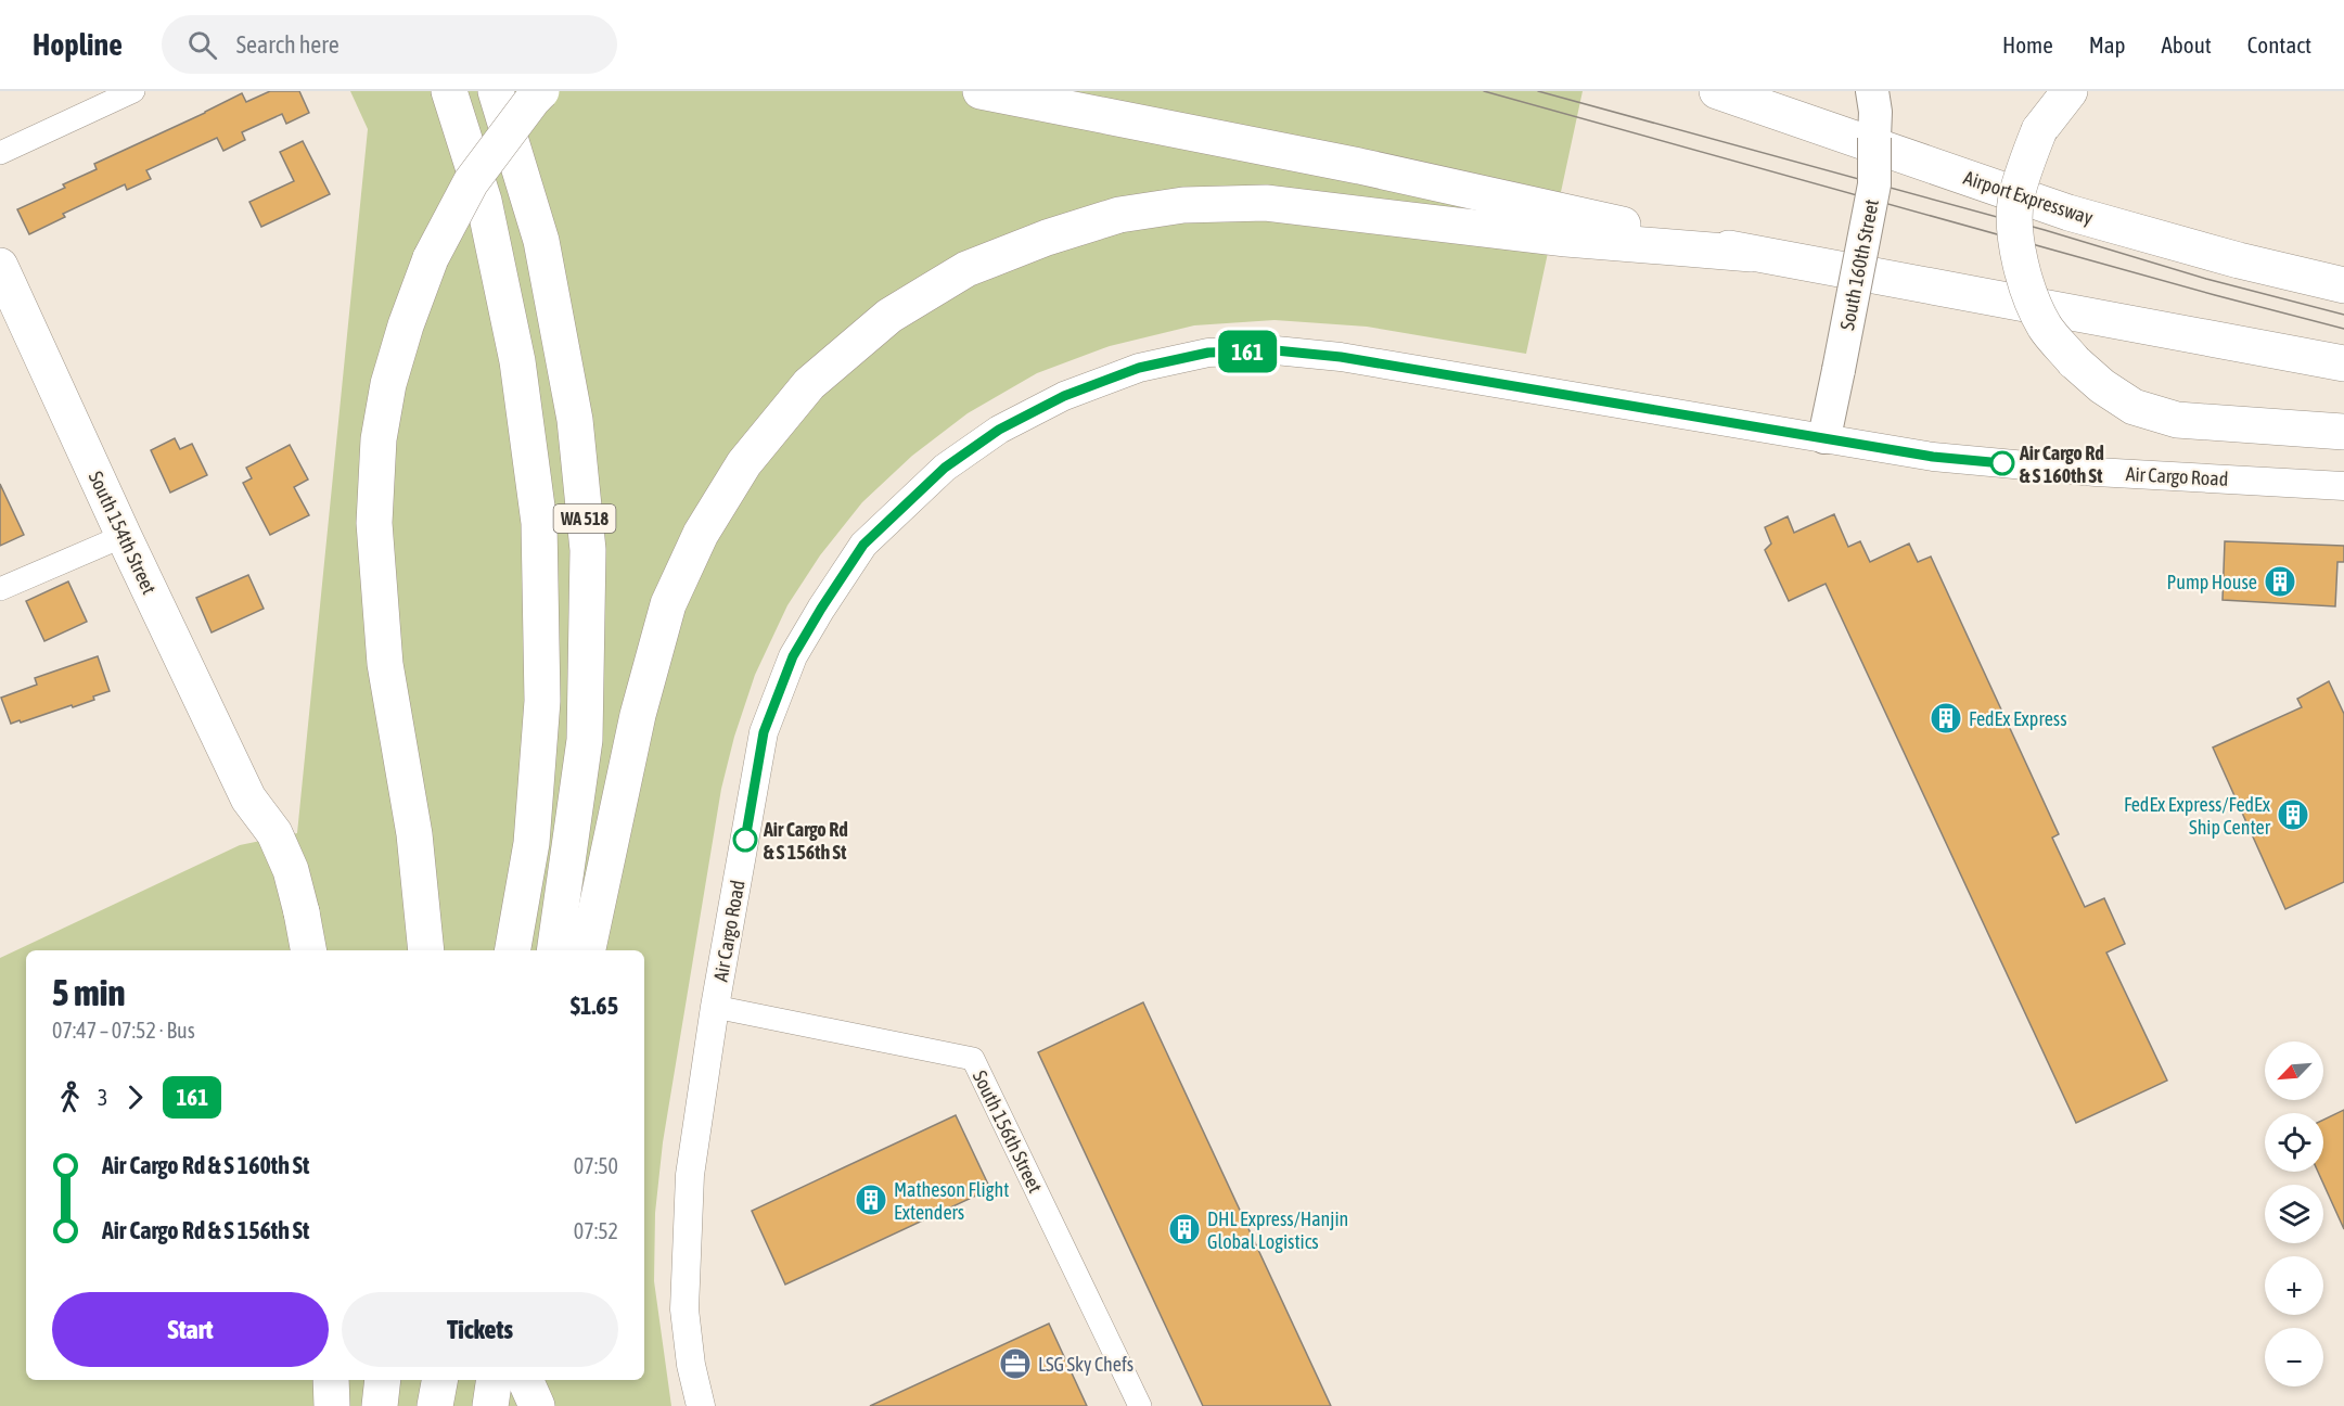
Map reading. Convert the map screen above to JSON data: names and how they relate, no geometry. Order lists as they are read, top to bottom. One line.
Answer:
{"streets":{"main road":["Airport Expressway","South 160th Street","WA 518","South 154th Street"],"street":["Air Cargo Road","South 156th Street"]},"crossings":[["South 160th Street","Air Cargo Road"],["Air Cargo Road","South 156th Street"]],"places":{"other":["Air Cargo Rd & S 160th St","Air Cargo Rd & S 156th St"],"building":["Pump House","FedEx Express","FedEx Express/FedEx Ship Center","Matheson Flight Extenders","DHL Express/Hanjin Global Logistics"],"office":["LSG Sky Chefs"]},"lines":["bus line 161"],"north":"bottom left","page":{"header":"Hopline","search":"Search here","nav":["Home","Map","About","Contact"],"on_map":"161","heading":["5 min","07:47 – 07:52 · Bus","$1.65"],"map_buttons":["+","−"],"legs":["3","161"],"list":[{"name":"Air Cargo Rd & S 160th St","value":"07:50"},{"name":"Air Cargo Rd & S 156th St","value":"07:52"}],"buttons":["Start","Tickets"]}}
